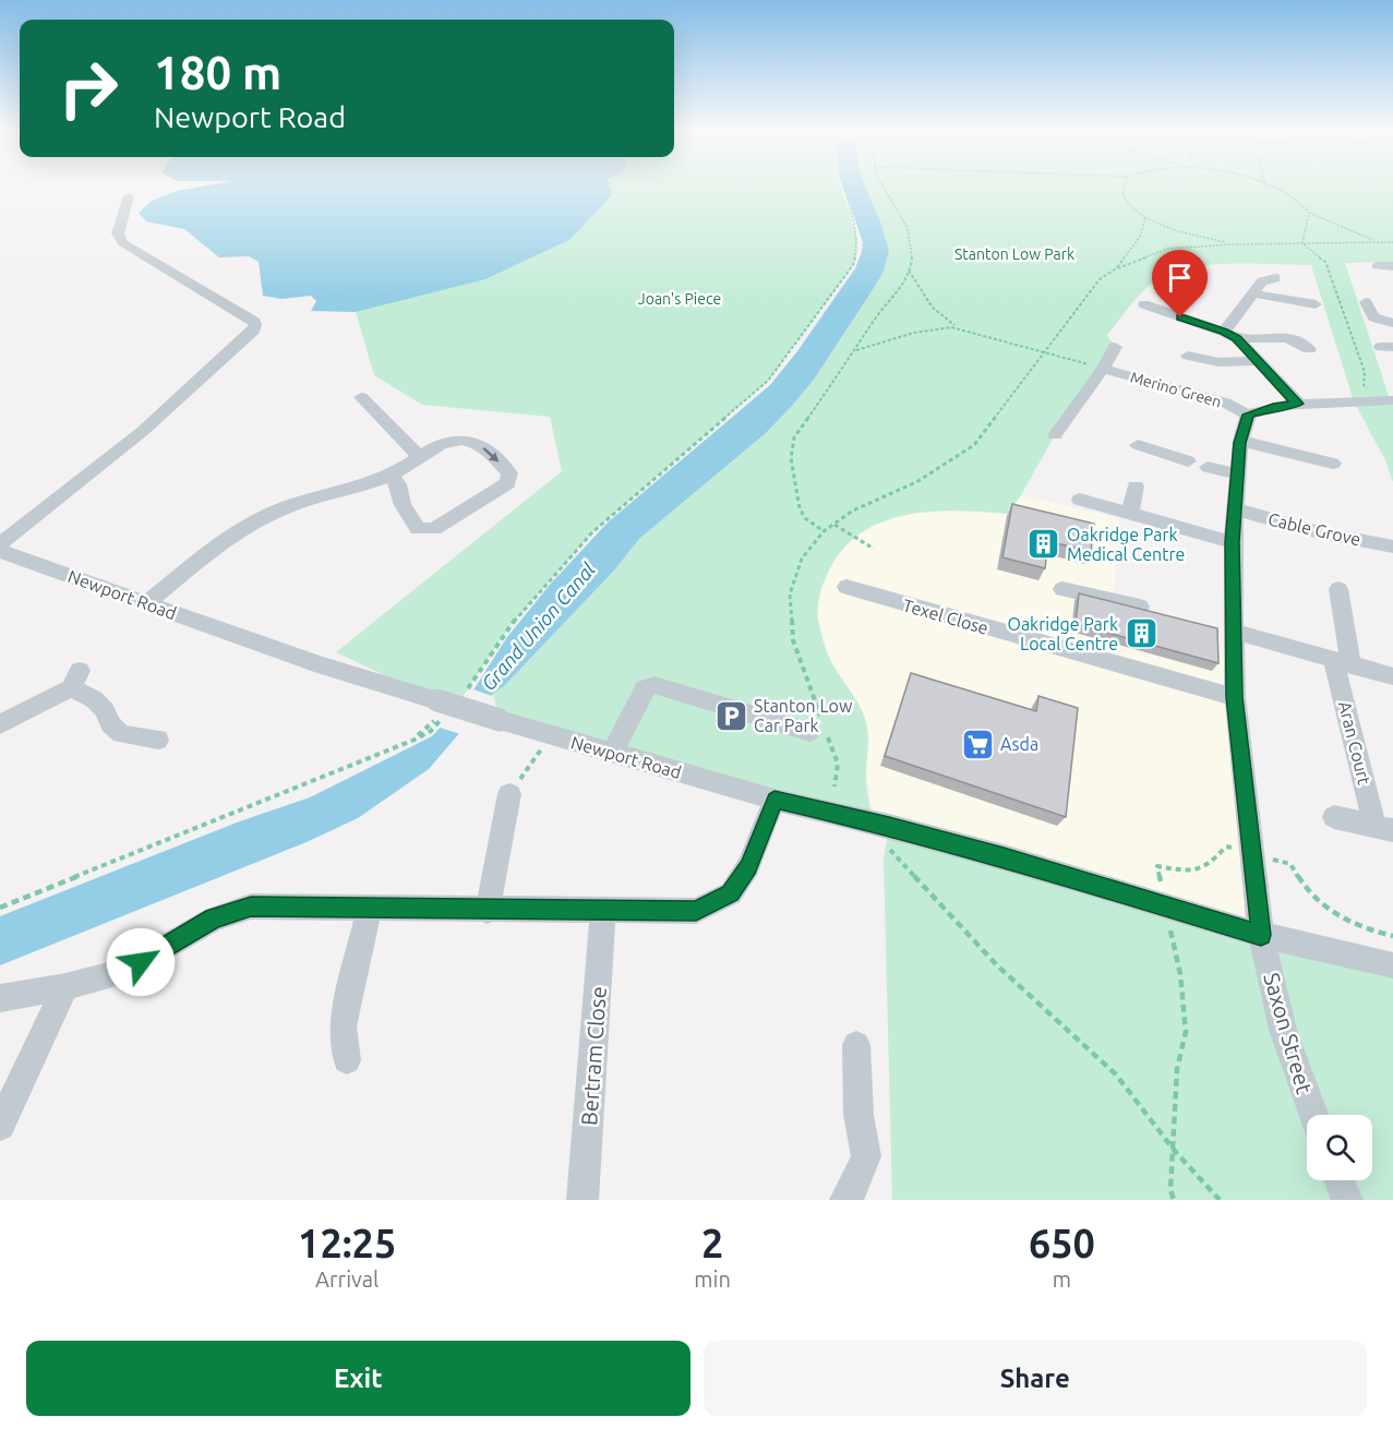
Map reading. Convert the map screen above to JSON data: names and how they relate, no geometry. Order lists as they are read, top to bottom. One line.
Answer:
{"streets":{"street":["Merino Green","Cable Grove","Newport Road","Texel Close","Aran Court","Saxon Street","Bertram Close"]},"crossings":[["Merino Green","Saxon Street"],["Cable Grove","Saxon Street"],["Newport Road","Saxon Street"],["Texel Close","Saxon Street"]],"water":["Grand Union Canal"],"parks":["Stanton Low Park","Joan's Piece"],"places":{"building":["Oakridge Park Medical Centre","Oakridge Park Local Centre"],"parking":["Stanton Low Car Park"],"supermarket":["Asda"]},"page":{"turn":["180 m","Newport Road"],"eta":["12:25","Arrival","2","min","650","m"],"buttons":["Exit","Share"]}}
